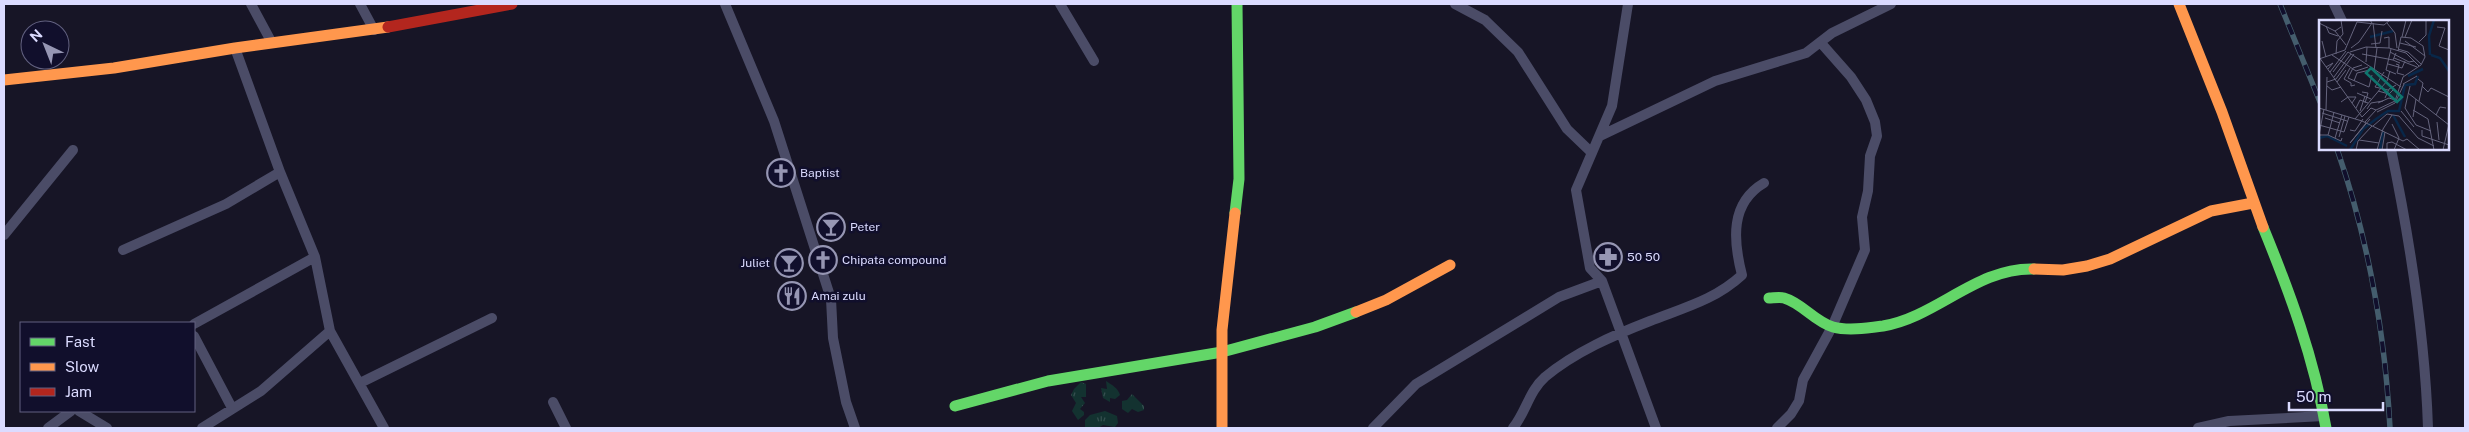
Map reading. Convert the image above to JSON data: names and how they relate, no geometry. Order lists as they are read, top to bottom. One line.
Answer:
{"places":{"church":["Baptist","Chipata compound"],"bar":["Peter","Juliet"],"pharmacy":["50 50"],"restaurant":["Amai zulu"]},"legend":["Fast","Slow","Jam"],"scale_bar":"50 m","north":"top left"}
